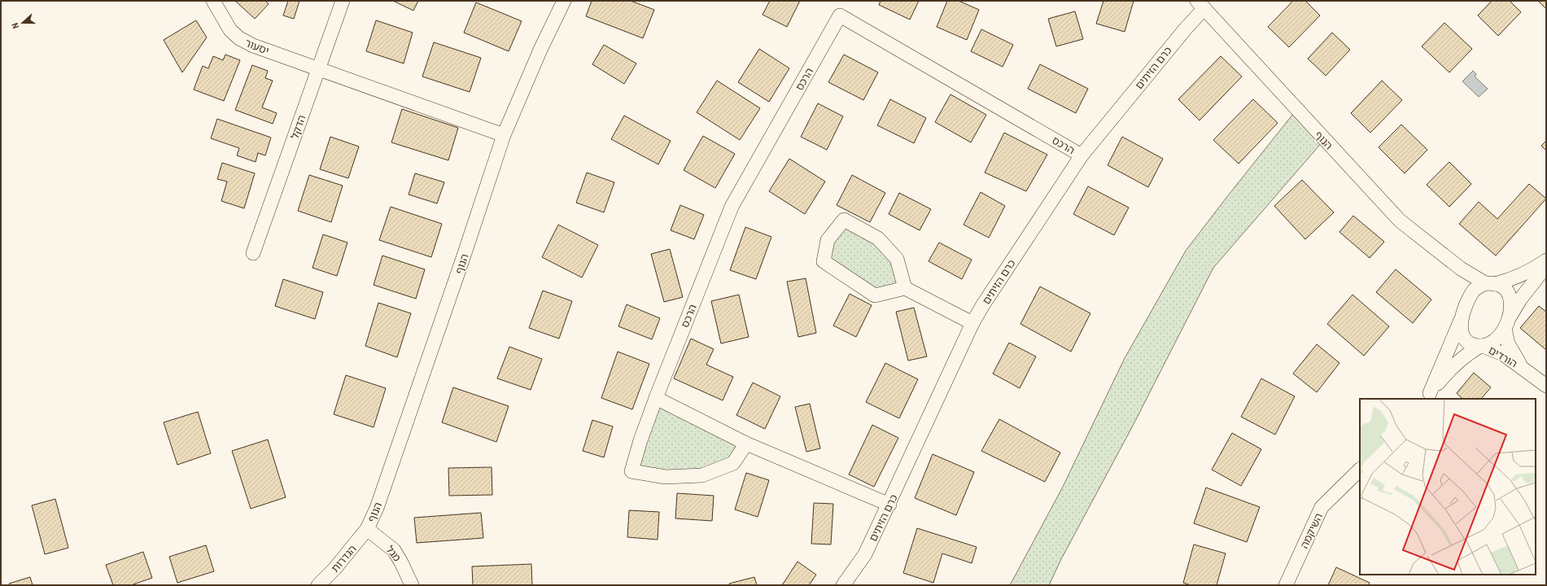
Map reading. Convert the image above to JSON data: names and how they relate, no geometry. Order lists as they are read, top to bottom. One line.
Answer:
{"streets":{"street":["יסעור","כרם הזיתים","הרכס","הדקל","הנוף","הורדים","השיקמה","מגל","הגדרות"]},"crossings":[["יסעור","הדקל"],["יסעור","הנוף"],["כרם הזיתים","הרכס"],["כרם הזיתים","הנוף"],["הנוף","הורדים"],["הנוף","מגל"],["הנוף","הגדרות"],["מגל","הגדרות"]],"north":"left"}
